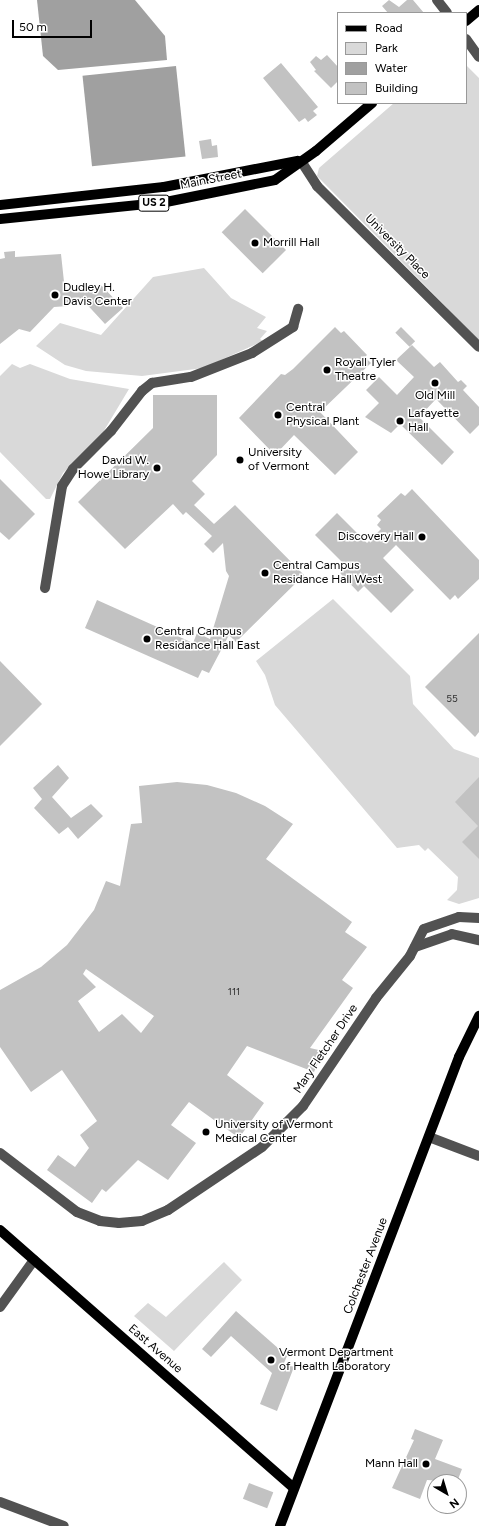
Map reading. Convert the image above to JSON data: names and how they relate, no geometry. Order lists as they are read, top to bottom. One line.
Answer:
{"streets":{"main road":["Main Street","US 2","Colchester Avenue","East Avenue"],"street":["University Place","Mary Fletcher Drive"]},"crossings":[["Main Street","University Place"],["Colchester Avenue","East Avenue"]],"places":["Morrill Hall","Dudley H. Davis Center","Royall Tyler Theatre","Old Mill","Central Physical Plant","Lafayette Hall","University of Vermont","David W. Howe Library","Discovery Hall","Central Campus Residance Hall West","Central Campus Residance Hall East","University of Vermont Medical Center","Vermont Department of Health Laboratory","Mann Hall"],"house_numbers":["55","111"],"legend":["Road","Park","Water","Building"],"scale_bar":"50 m","north":"bottom right"}
